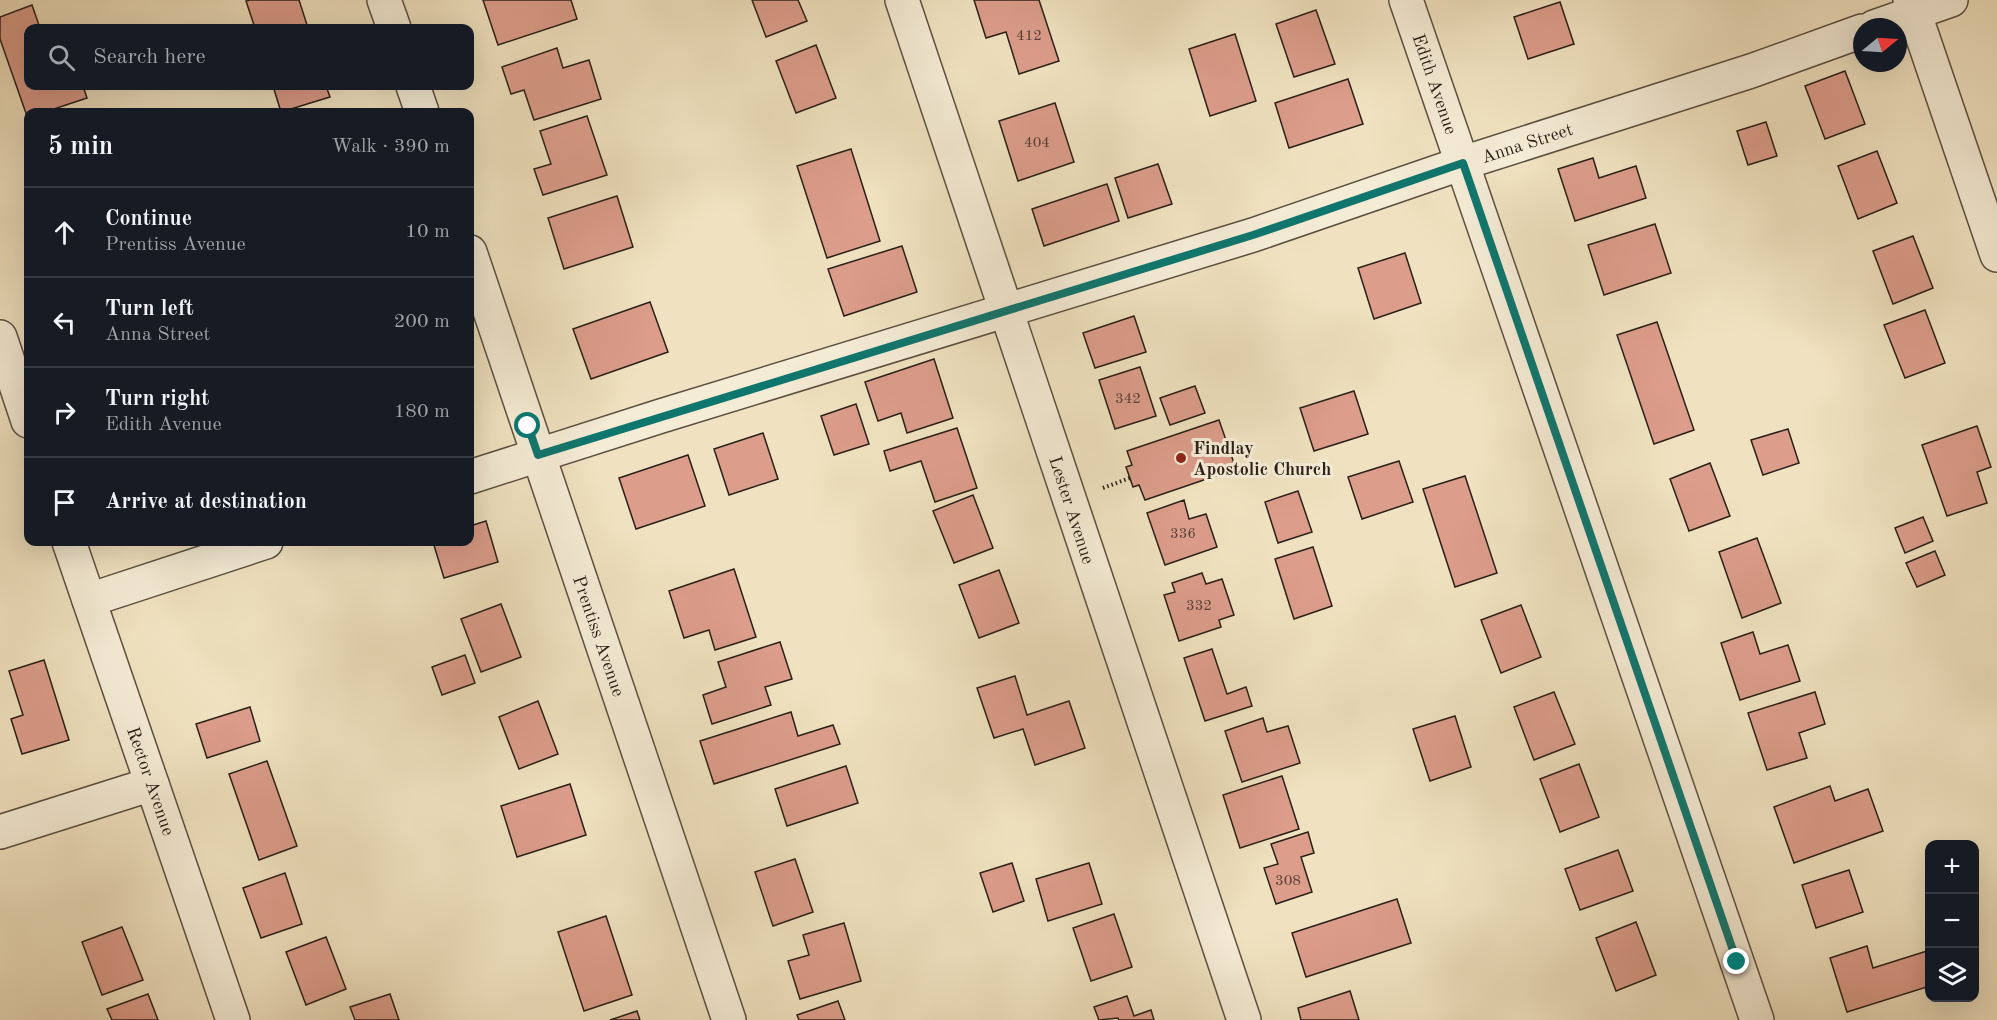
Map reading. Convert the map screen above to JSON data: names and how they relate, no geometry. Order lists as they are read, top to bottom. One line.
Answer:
{"streets":{"street":["Edith Avenue","Anna Street","Lester Avenue","Prentiss Avenue","Rector Avenue"]},"crossings":[["Edith Avenue","Anna Street"],["Anna Street","Lester Avenue"],["Anna Street","Prentiss Avenue"]],"places":["Findlay Apostolic Church"],"house_numbers":["412","404","342","336","332","308"],"north":"right","page":{"search":"Search here","heading":["5 min","Walk · 390 m"],"list":[["Continue","Prentiss Avenue","10 m"],["Turn left","Anna Street","200 m"],["Turn right","Edith Avenue","180 m"],"Arrive at destination"],"map_buttons":["+","−"]}}
